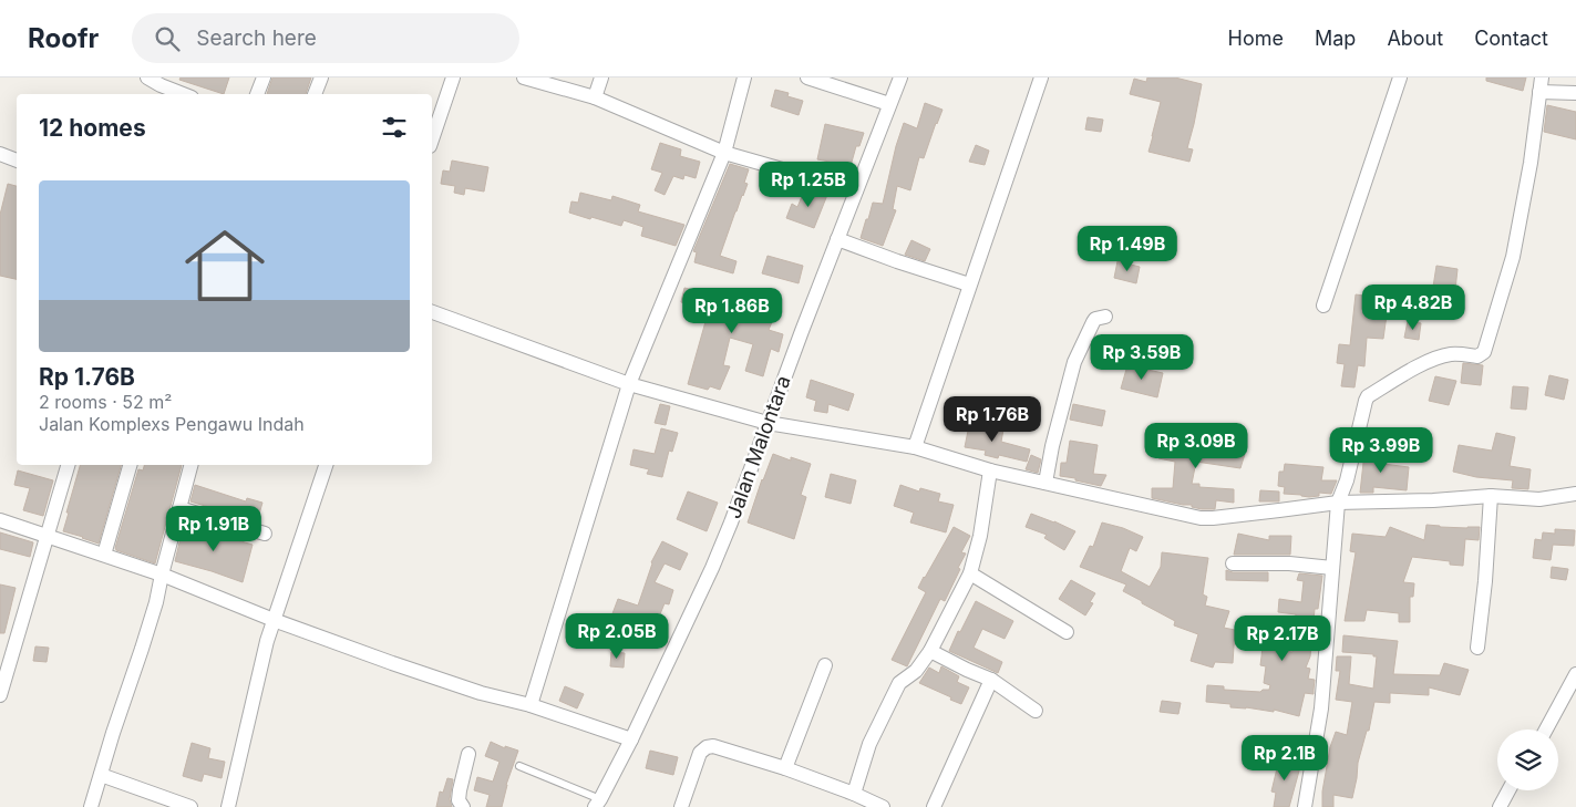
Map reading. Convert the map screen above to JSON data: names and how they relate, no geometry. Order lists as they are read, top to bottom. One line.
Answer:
{"streets":{"street":["Jalan Malontara"]},"page":{"header":"Roofr","search":"Search here","nav":["Home","Map","About","Contact"],"heading":"12 homes","list":[{"name":"Rp 1.76B","note":"2 rooms · 52 m² · Jalan Komplexs Pengawu Indah"}],"price":["Rp 1.25B","Rp 1.49B","Rp 4.82B","Rp 1.86B","Rp 3.59B","Rp 1.76B","Rp 3.09B","Rp 3.99B","Rp 1.91B","Rp 2.05B","Rp 2.17B","Rp 2.1B"]}}
